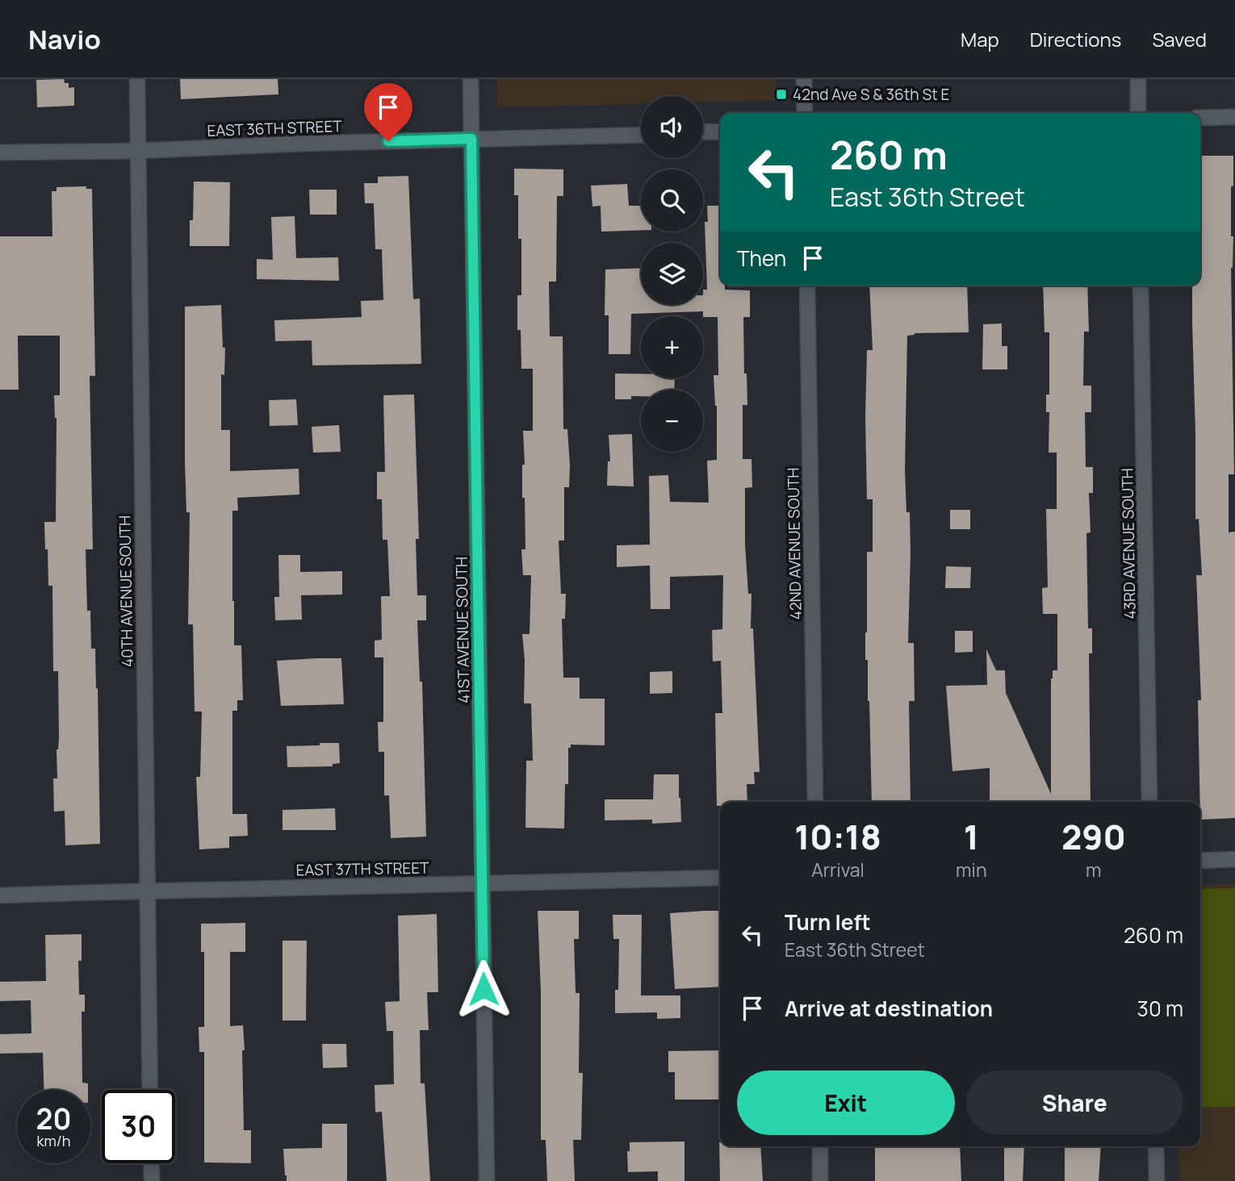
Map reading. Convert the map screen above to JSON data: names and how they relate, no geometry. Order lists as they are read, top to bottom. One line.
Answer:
{"streets":{"street":["EAST 36TH STREET","42ND AVENUE SOUTH","43RD AVENUE SOUTH","40TH AVENUE SOUTH","41ST AVENUE SOUTH","EAST 37TH STREET"]},"crossings":[["EAST 36TH STREET","40TH AVENUE SOUTH"],["EAST 36TH STREET","41ST AVENUE SOUTH"],["40TH AVENUE SOUTH","EAST 37TH STREET"],["41ST AVENUE SOUTH","EAST 37TH STREET"]],"places":{"transit":["42nd Ave S & 36th St E"]},"page":{"header":"Navio","nav":["Map","Directions","Saved"],"map_buttons":["+","−"],"turn":["260 m","East 36th Street"],"then":"Then","eta":["10:18","Arrival","1","min","290","m"],"list":[{"name":"Turn left","note":"East 36th Street","value":"260 m"},{"name":"Arrive at destination","value":"30 m"}],"buttons":["Exit","Share"],"speed":"20 km/h","limit":"30"}}
